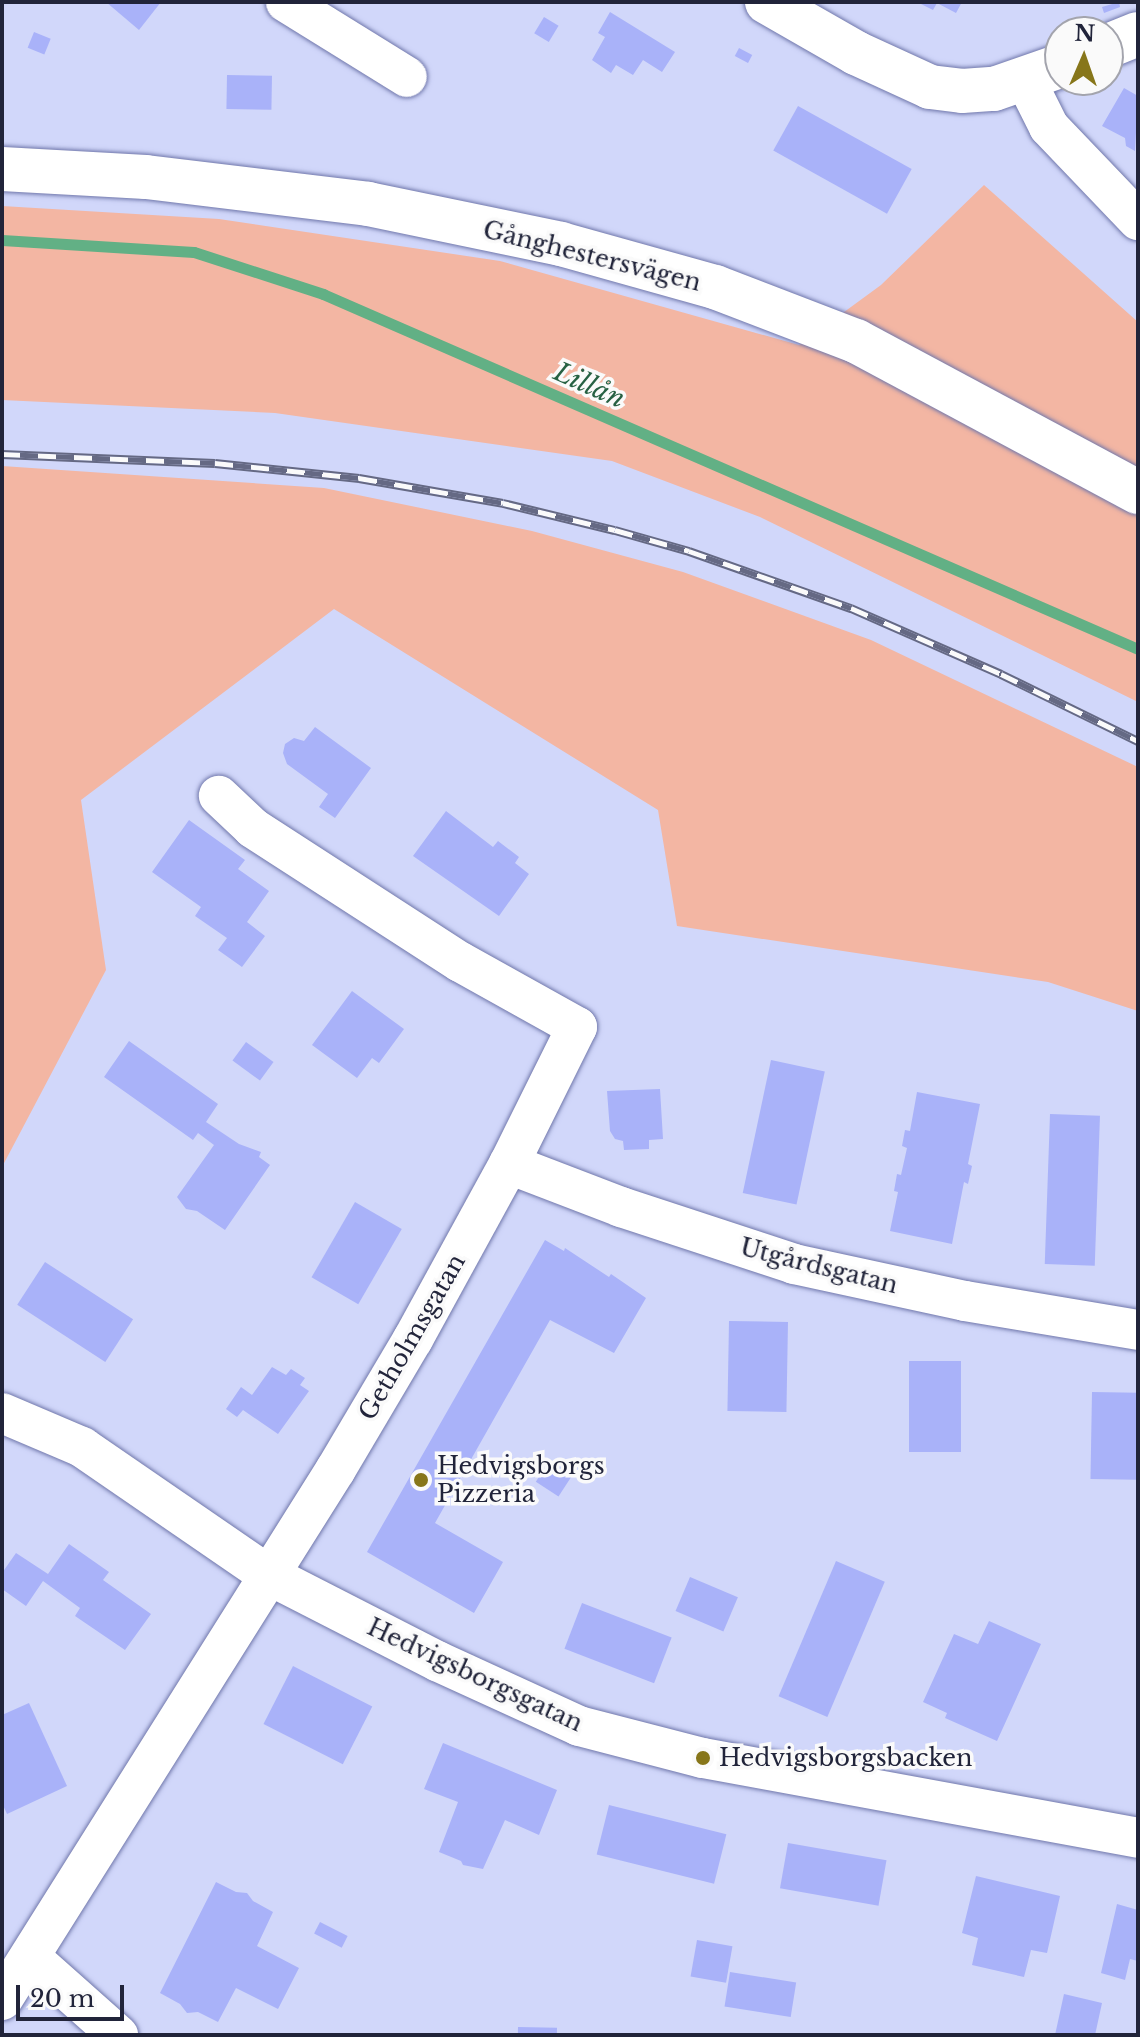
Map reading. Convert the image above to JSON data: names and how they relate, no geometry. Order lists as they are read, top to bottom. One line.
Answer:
{"streets":{"street":["Gånghestersvägen","Utgårdsgatan","Getholmsgatan","Hedvigsborgsgatan"]},"crossings":[["Utgårdsgatan","Getholmsgatan"],["Getholmsgatan","Hedvigsborgsgatan"]],"water":["Lillån"],"places":["Hedvigsborgs Pizzeria","Hedvigsborgsbacken"],"scale_bar":"20 m","north":"top"}
